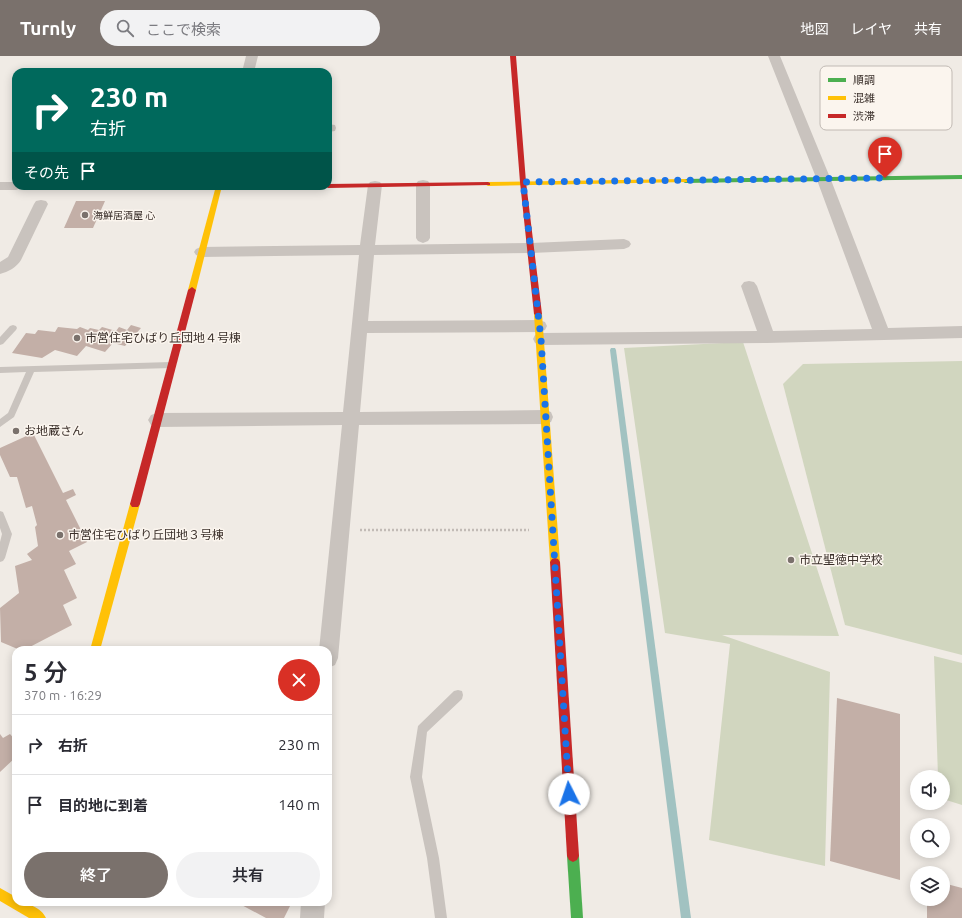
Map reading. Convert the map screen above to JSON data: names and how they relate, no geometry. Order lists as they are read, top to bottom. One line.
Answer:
{"places":["海鮮居酒屋 心","市営住宅ひばり丘団地４号棟","お地蔵さん","市営住宅ひばり丘団地３号棟","市立聖徳中学校"],"legend":["順調","混雑","渋滞"],"page":{"header":"Turnly","search":"ここで検索","nav":["地図","レイヤ","共有"],"turn":["230 m","右折"],"then":"その先","heading":["5 分","370 m · 16:29"],"list":[{"name":"右折","value":"230 m"},{"name":"目的地に到着","value":"140 m"}],"buttons":["終了","共有"]}}
